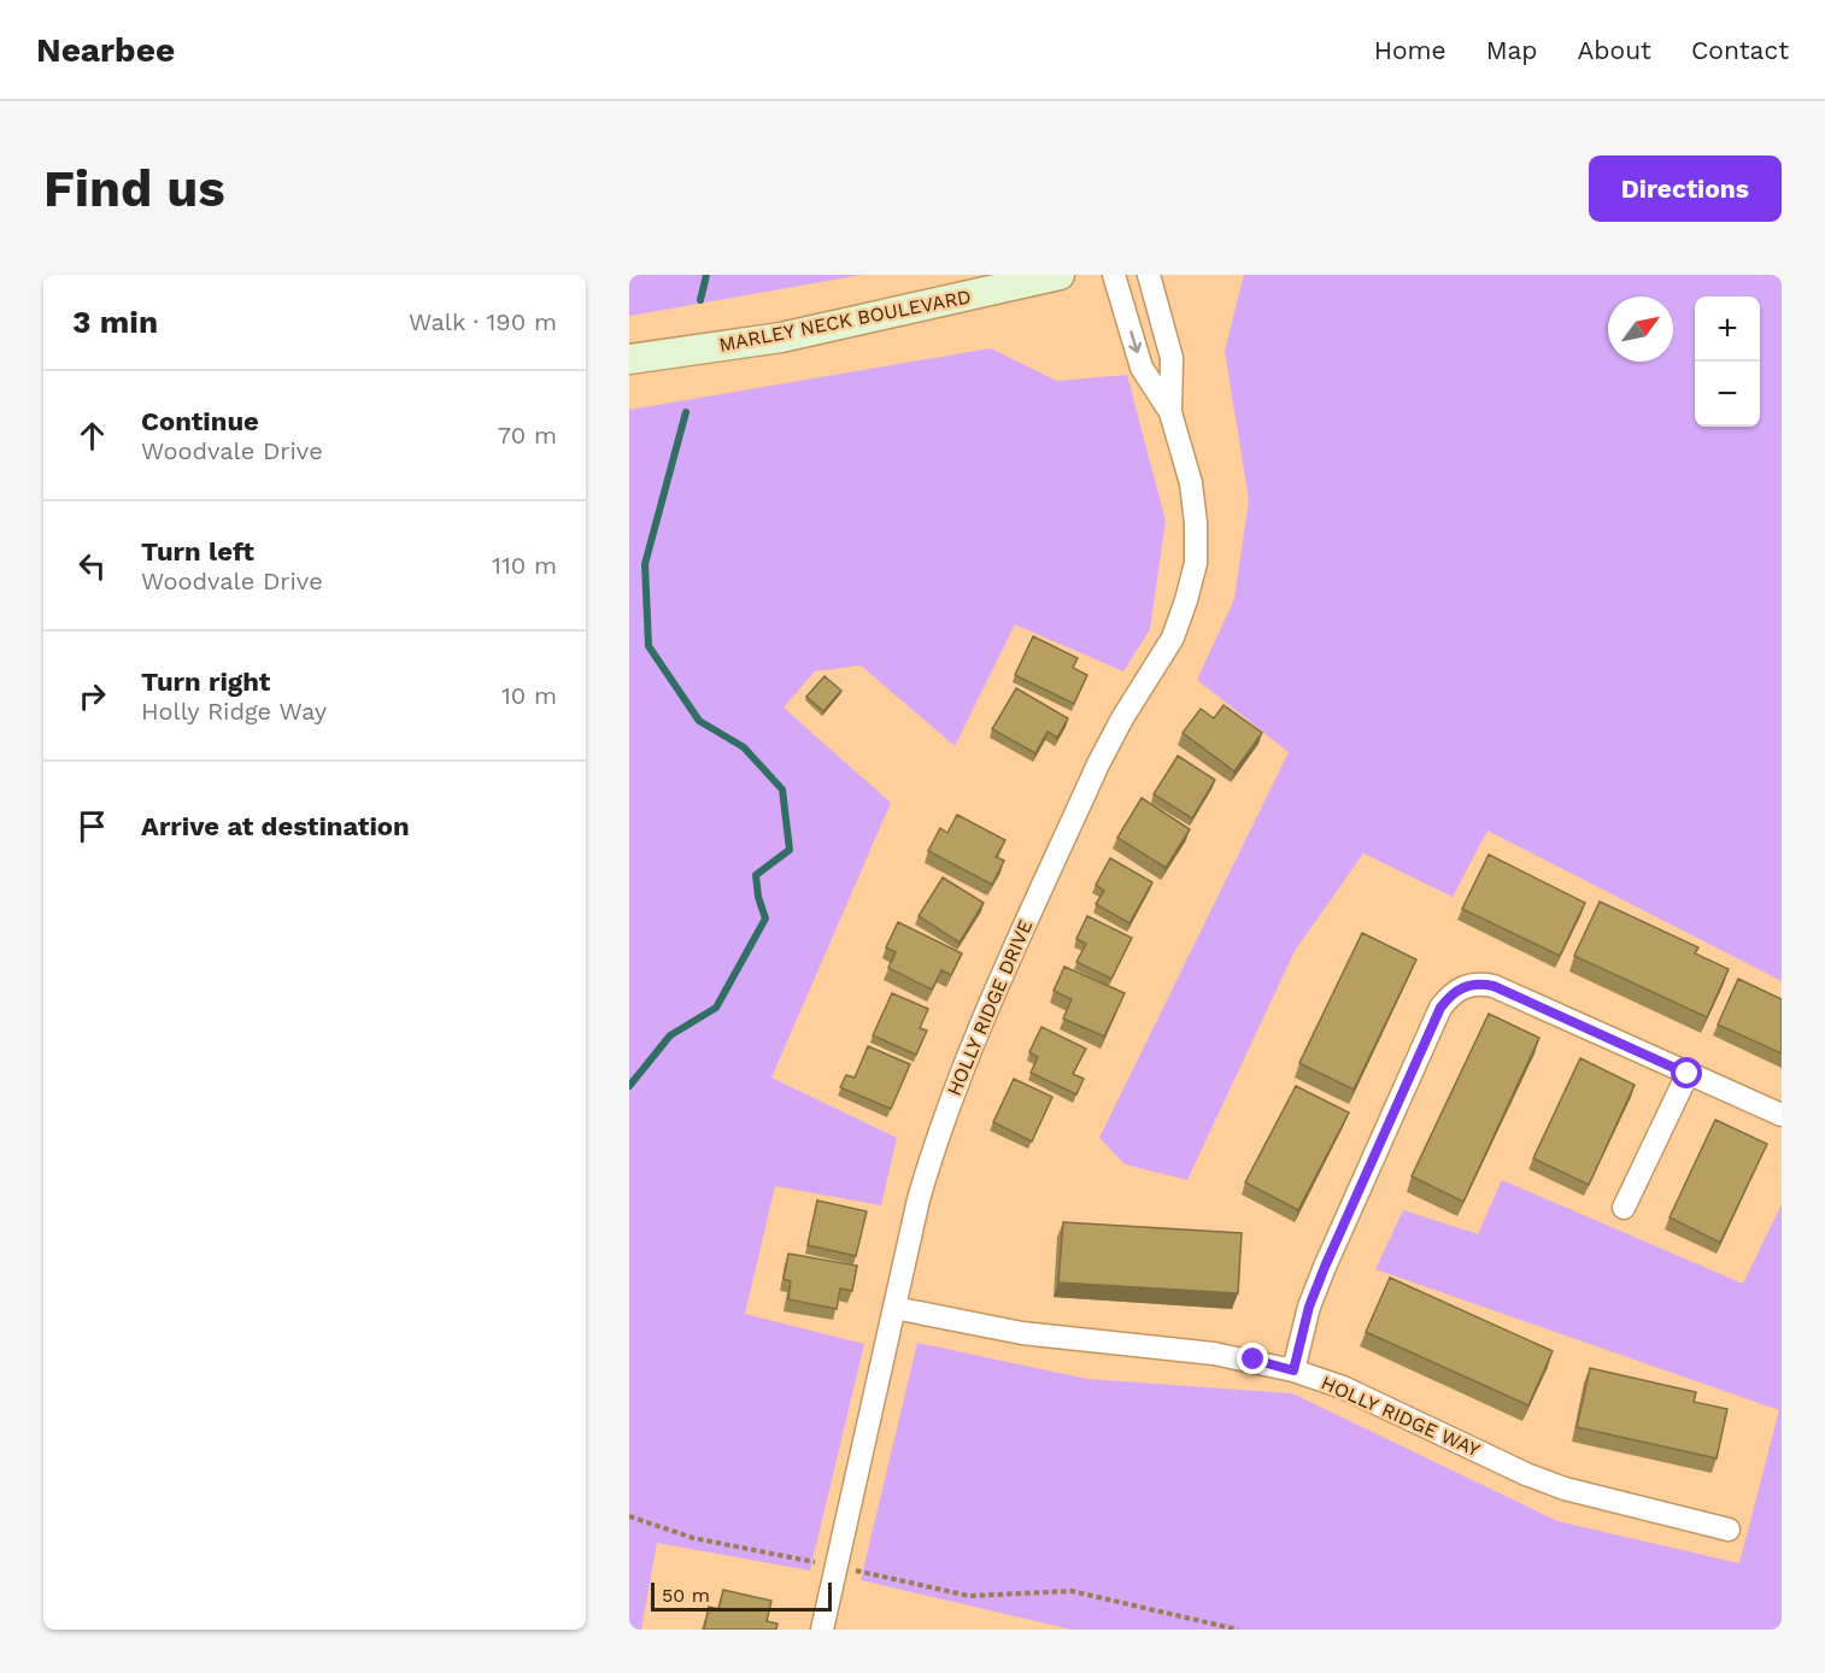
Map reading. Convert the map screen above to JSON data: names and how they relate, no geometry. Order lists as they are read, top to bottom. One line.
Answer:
{"streets":{"main road":["MARLEY NECK BOULEVARD"],"street":["HOLLY RIDGE DRIVE","HOLLY RIDGE WAY"]},"crossings":[["HOLLY RIDGE DRIVE","HOLLY RIDGE WAY"]],"scale_bar":"50 m","north":"top right","page":{"header":"Nearbee","nav":["Home","Map","About","Contact"],"buttons":"Directions","title":"Find us","heading":["3 min","Walk · 190 m"],"map_buttons":["+","−"],"list":[["Continue","Woodvale Drive","70 m"],["Turn left","Woodvale Drive","110 m"],["Turn right","Holly Ridge Way","10 m"],"Arrive at destination"],"scale":"50 m"}}
